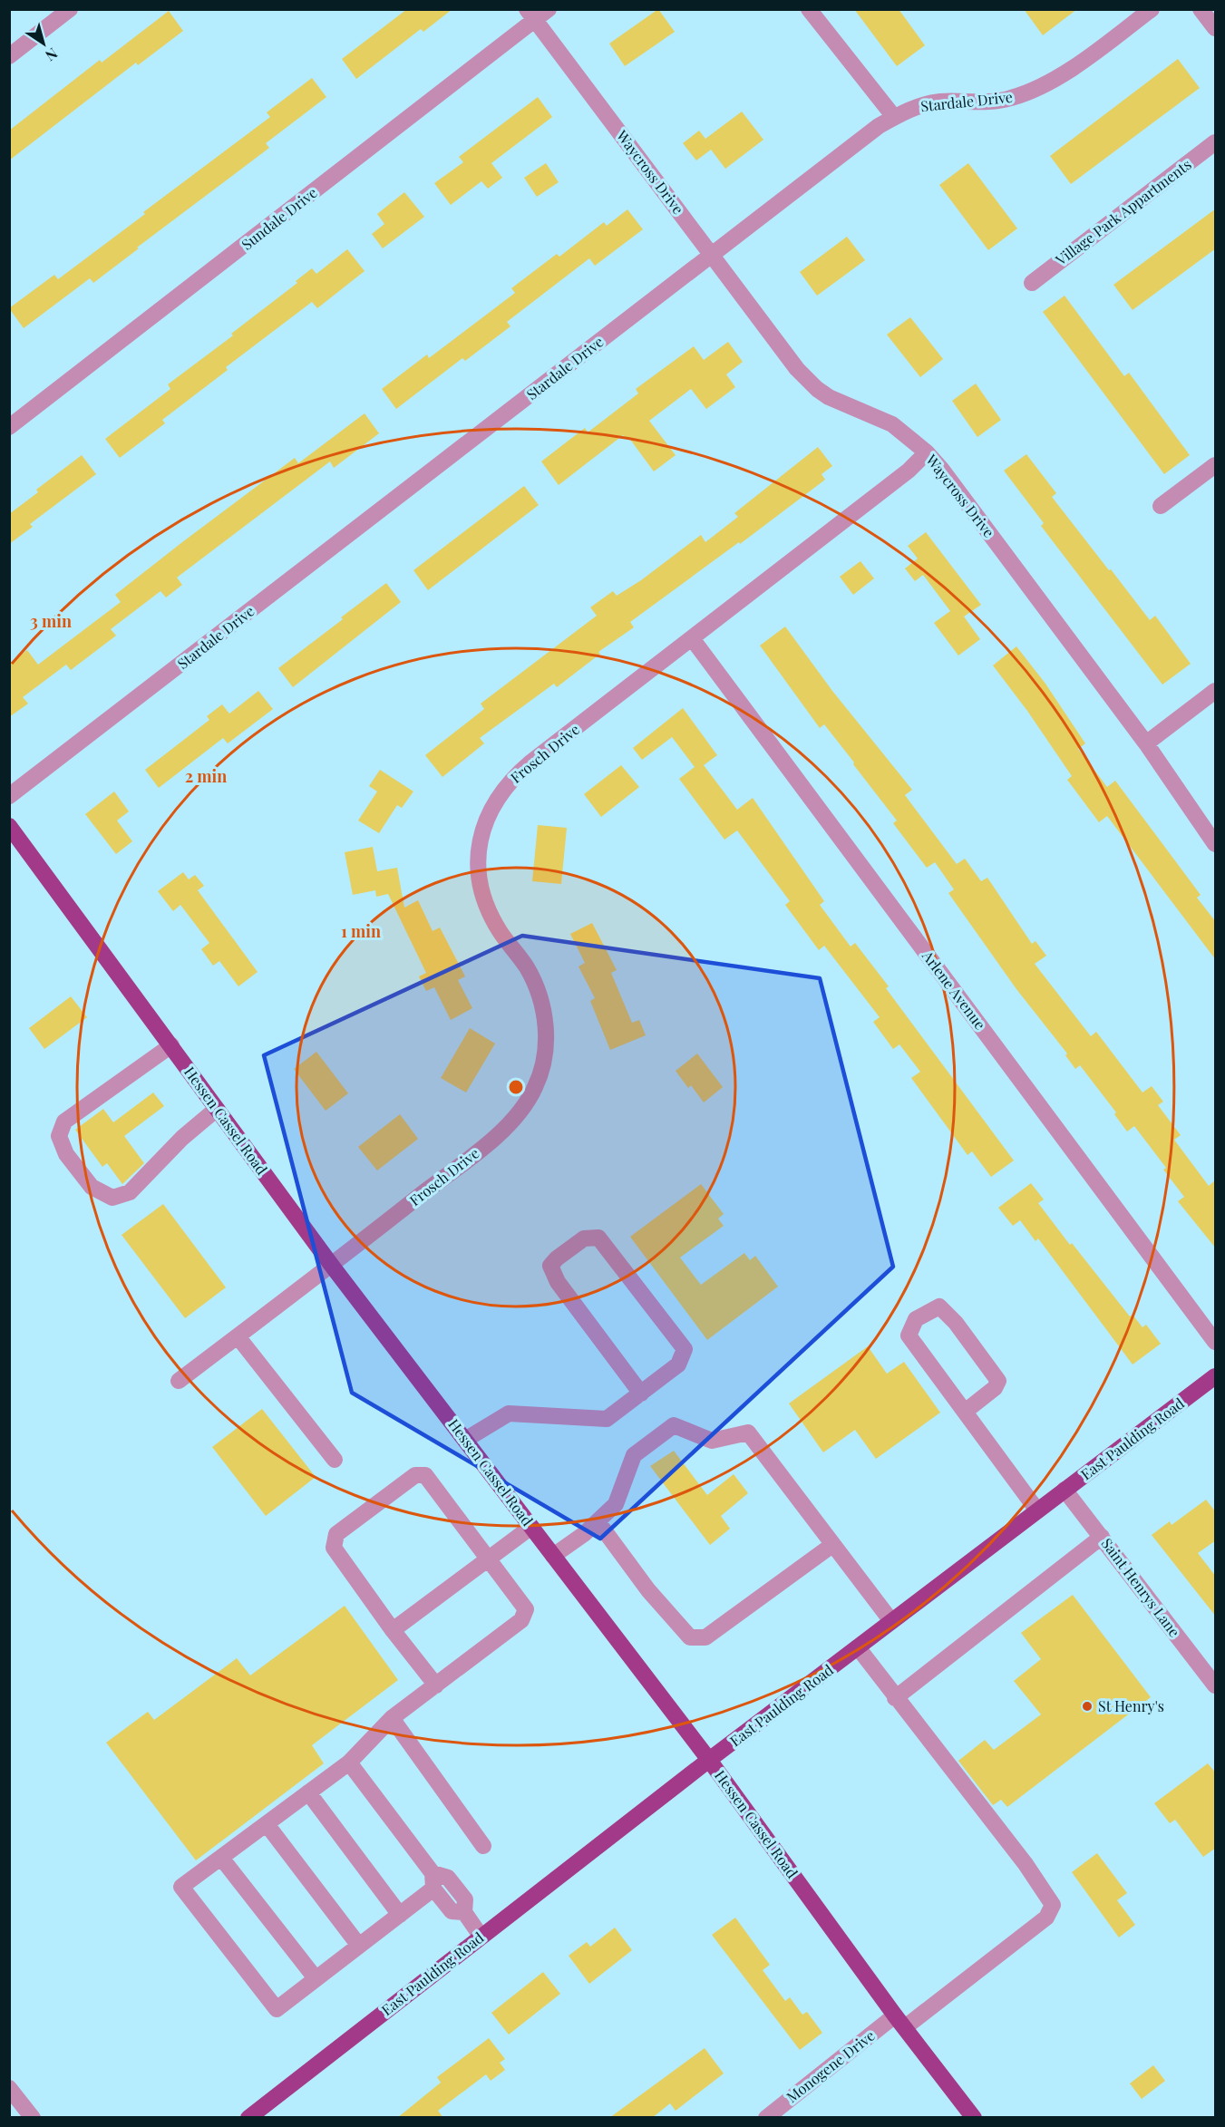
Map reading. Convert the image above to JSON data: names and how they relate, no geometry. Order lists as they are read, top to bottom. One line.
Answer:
{"streets":{"main road":["Hessen Cassel Road","East Paulding Road"],"street":["Stardale Drive","Waycross Drive","Village Park Appartments","Sundale Drive","Frosch Drive","Arlene Avenue","Saint Henrys Lane","Monogene Drive"]},"crossings":[["Stardale Drive","Waycross Drive"],["Waycross Drive","Sundale Drive"],["Waycross Drive","Frosch Drive"],["Frosch Drive","Arlene Avenue"],["Frosch Drive","Hessen Cassel Road"],["Hessen Cassel Road","East Paulding Road"],["Hessen Cassel Road","Monogene Drive"],["East Paulding Road","Saint Henrys Lane"]],"places":["St Henry's"],"north":"bottom right","rings":["3 min","2 min","1 min"]}
